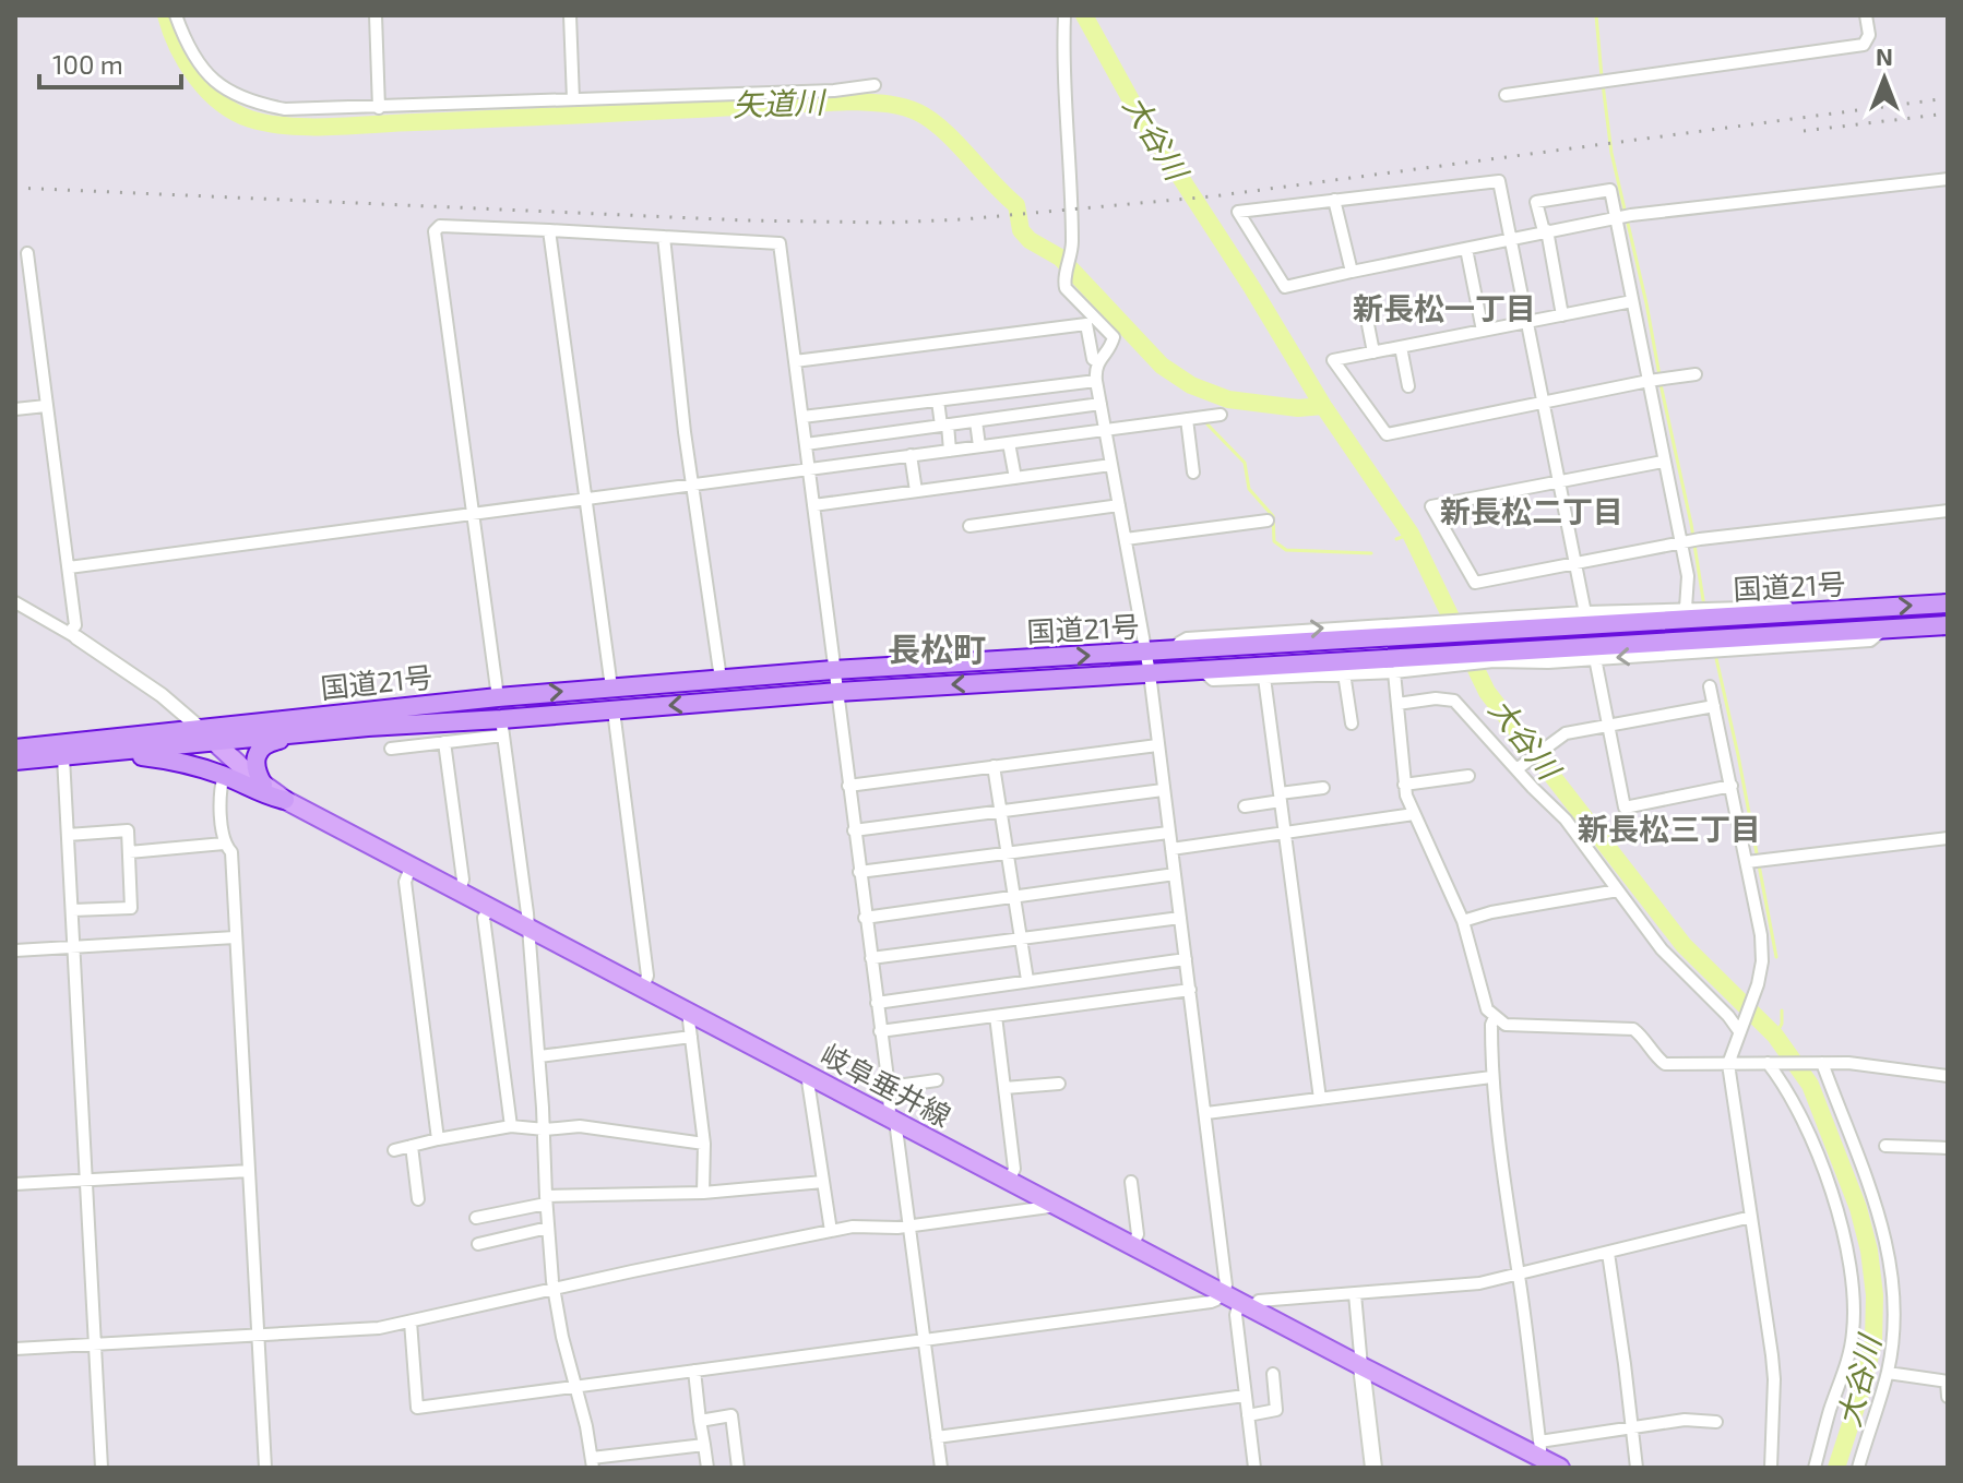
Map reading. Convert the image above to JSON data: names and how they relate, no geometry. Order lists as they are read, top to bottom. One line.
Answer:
{"streets":{"highway":["国道21号"],"main road":["岐阜垂井線"]},"crossings":[["国道21号","岐阜垂井線"]],"districts":["新長松一丁目","新長松二丁目","長松町","新長松三丁目"],"water":["矢道川","大谷川"],"scale_bar":"100 m","north":"top"}
